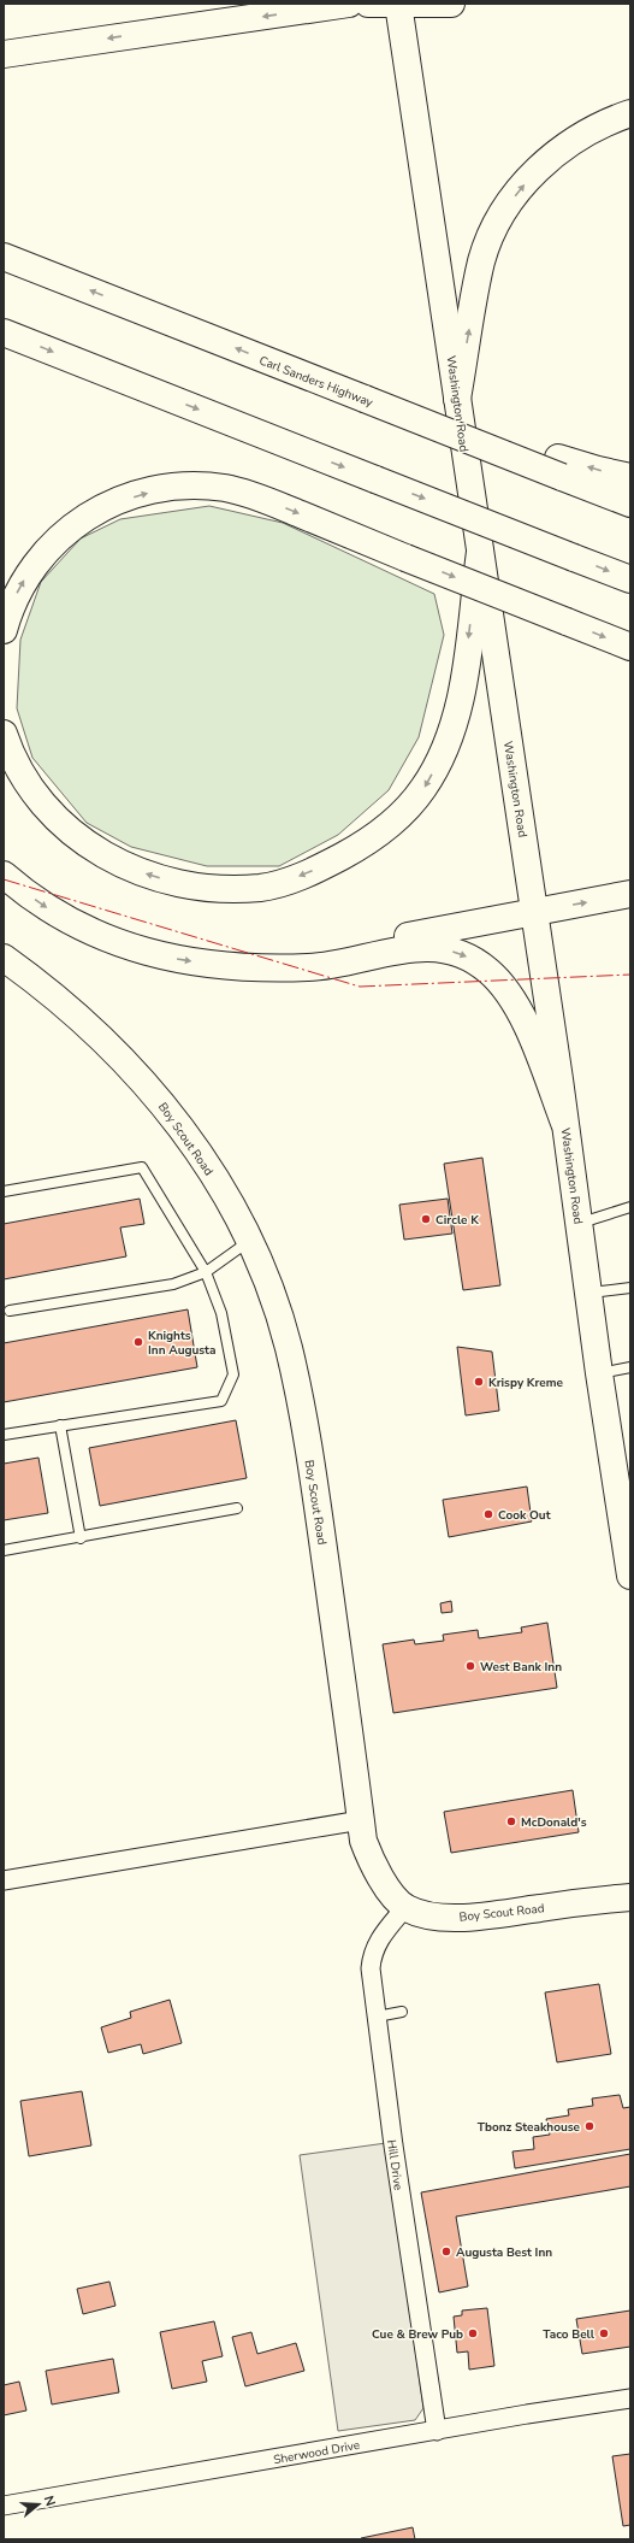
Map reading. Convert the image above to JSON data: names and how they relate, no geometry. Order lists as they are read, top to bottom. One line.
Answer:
{"streets":{"main road":["Carl Sanders Highway","Washington Road","Boy Scout Road"],"street":["Hill Drive","Sherwood Drive"]},"crossings":[["Boy Scout Road","Hill Drive"],["Hill Drive","Sherwood Drive"]],"places":["Circle K","Knights Inn Augusta","Krispy Kreme","Cook Out","West Bank Inn","McDonald's","Tbonz Steakhouse","Augusta Best Inn","Cue & Brew Pub","Taco Bell"],"north":"right"}
